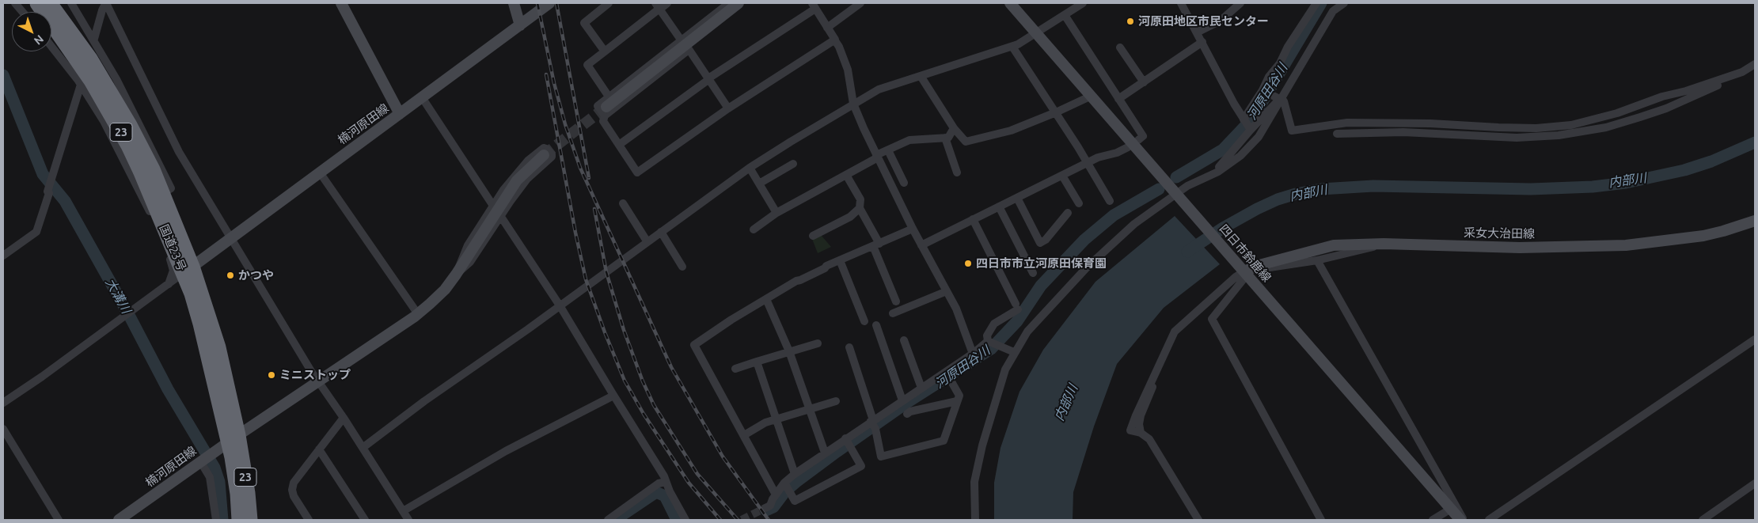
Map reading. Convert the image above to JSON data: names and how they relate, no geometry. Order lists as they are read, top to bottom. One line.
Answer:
{"streets":{"highway":["23","国道23号"],"main road":["楠河原田線","采女大治田線","四日市鈴鹿線"]},"crossings":[["楠河原田線","国道23号"],["采女大治田線","四日市鈴鹿線"]],"water":["河原田谷川","内部川","大溝川"],"places":["河原田地区市民センター","四日市市立河原田保育園","かつや","ミニストップ"],"north":"bottom right"}
